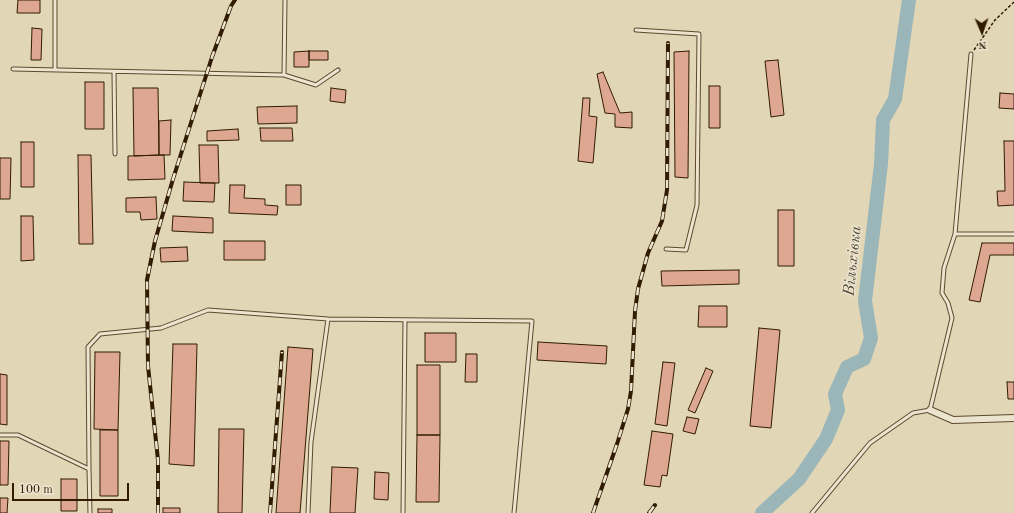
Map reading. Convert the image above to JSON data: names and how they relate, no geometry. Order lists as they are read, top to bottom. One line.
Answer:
{"water":["Вільхівка"],"scale_bar":"100 m","north":"bottom"}
